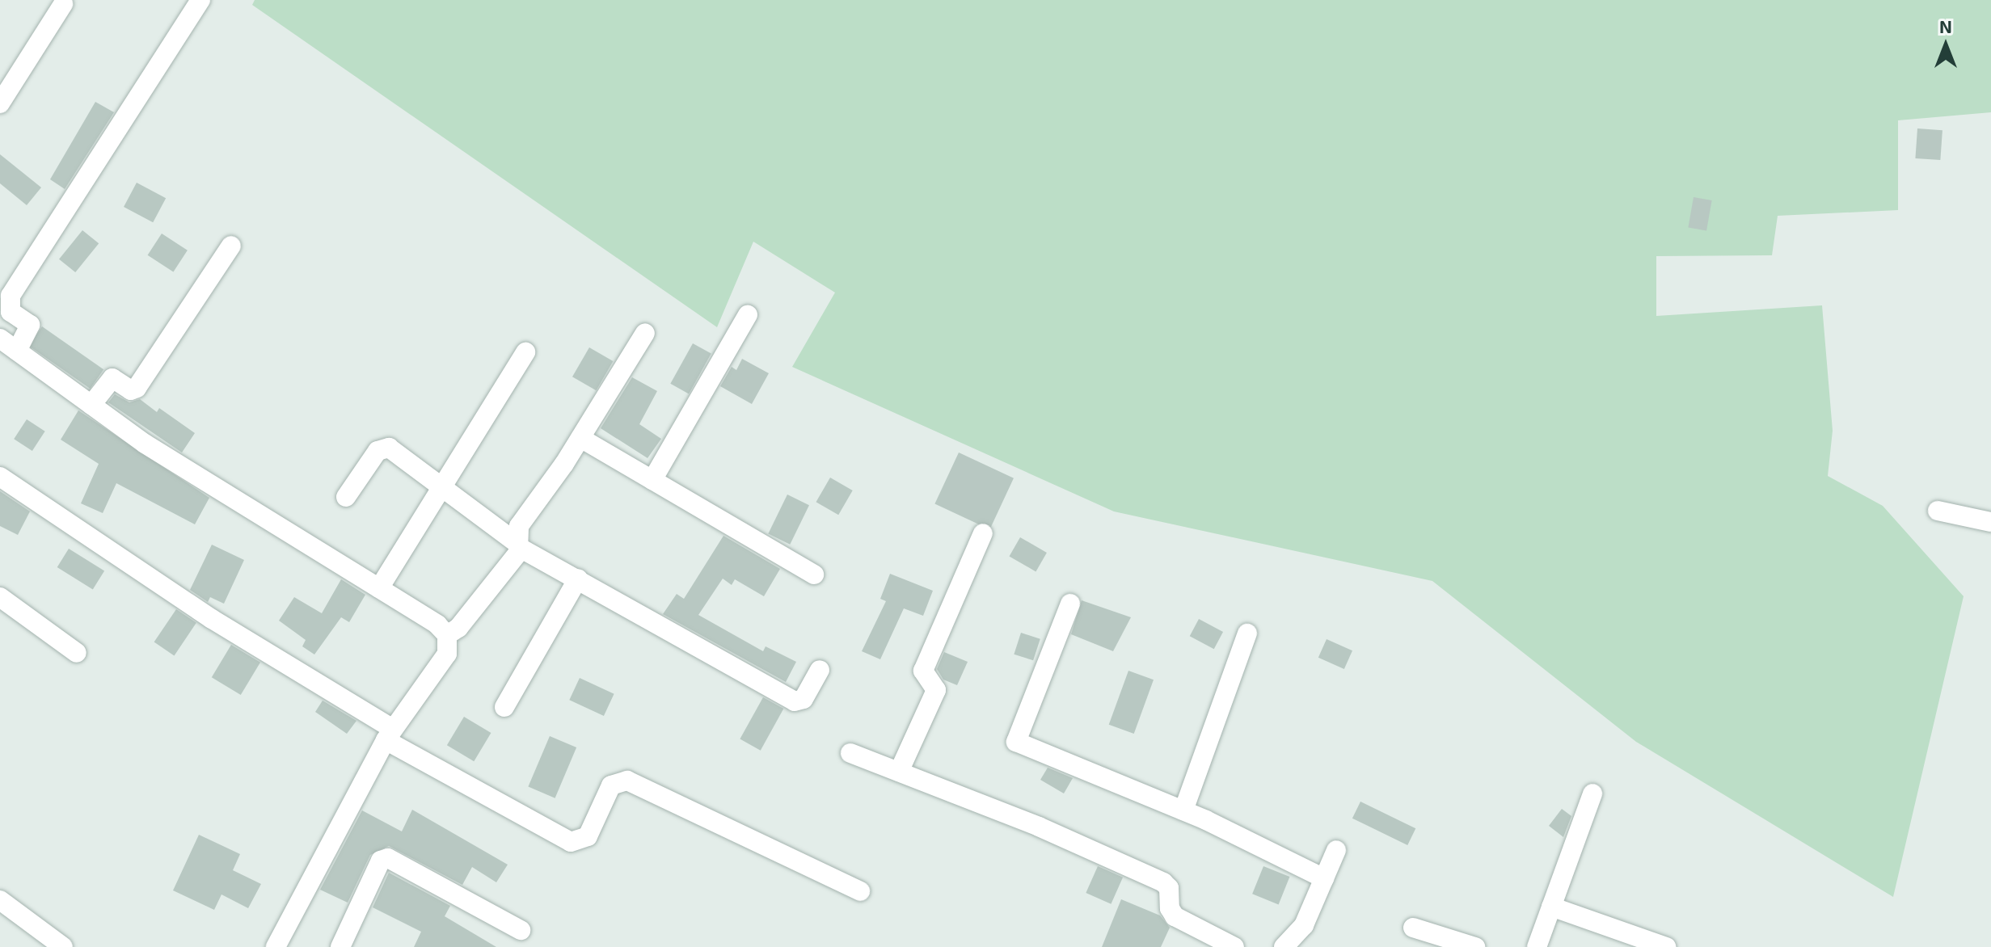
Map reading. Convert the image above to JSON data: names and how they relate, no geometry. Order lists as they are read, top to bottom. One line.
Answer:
{"north":"top"}
